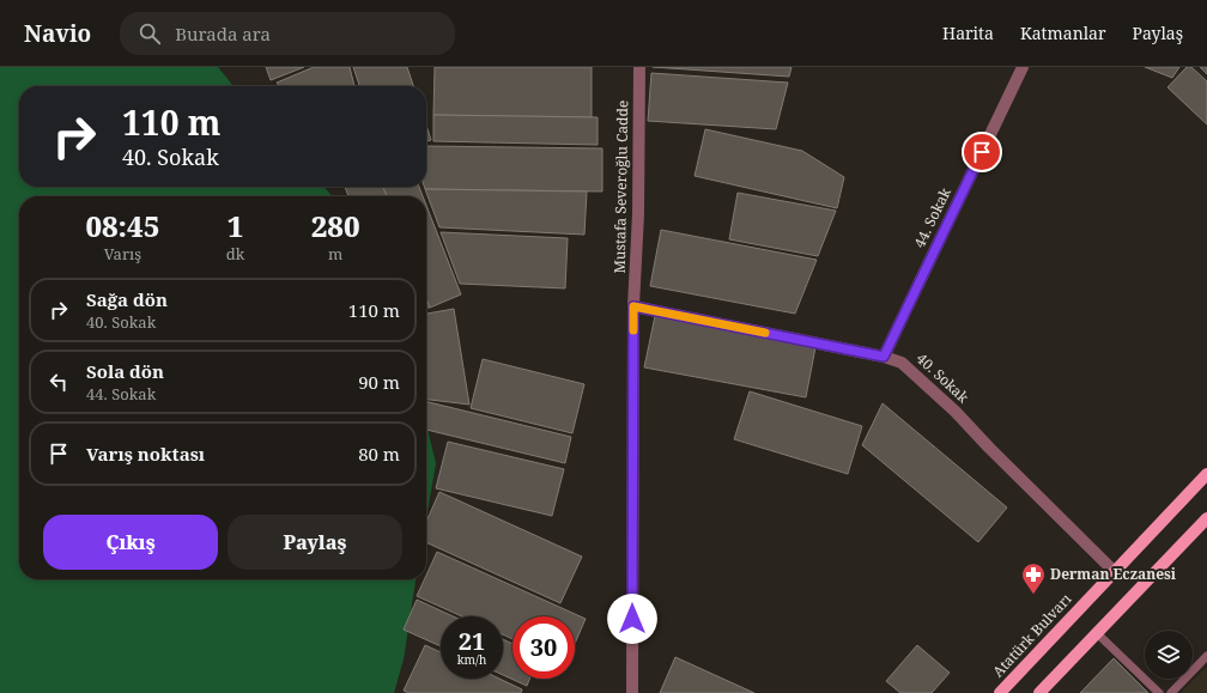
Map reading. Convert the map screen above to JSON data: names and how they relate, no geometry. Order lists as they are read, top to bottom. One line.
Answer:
{"streets":{"main road":["Atatürk Bulvarı"],"street":["Mustafa Severoğlu Cadde","44. Sokak","40. Sokak"]},"crossings":[["Mustafa Severoğlu Cadde","40. Sokak"],["44. Sokak","40. Sokak"],["40. Sokak","Atatürk Bulvarı"]],"places":{"pharmacy":["Derman Eczanesi"]},"page":{"header":"Navio","search":"Burada ara","nav":["Harita","Katmanlar","Paylaş"],"turn":["110 m","40. Sokak"],"eta":["08:45","Varış","1","dk","280","m"],"list":[{"name":"Sağa dön","note":"40. Sokak","value":"110 m"},{"name":"Sola dön","note":"44. Sokak","value":"90 m"},{"name":"Varış noktası","value":"80 m"}],"buttons":["Çıkış","Paylaş"],"speed":"21 km/h","limit":"30"}}
